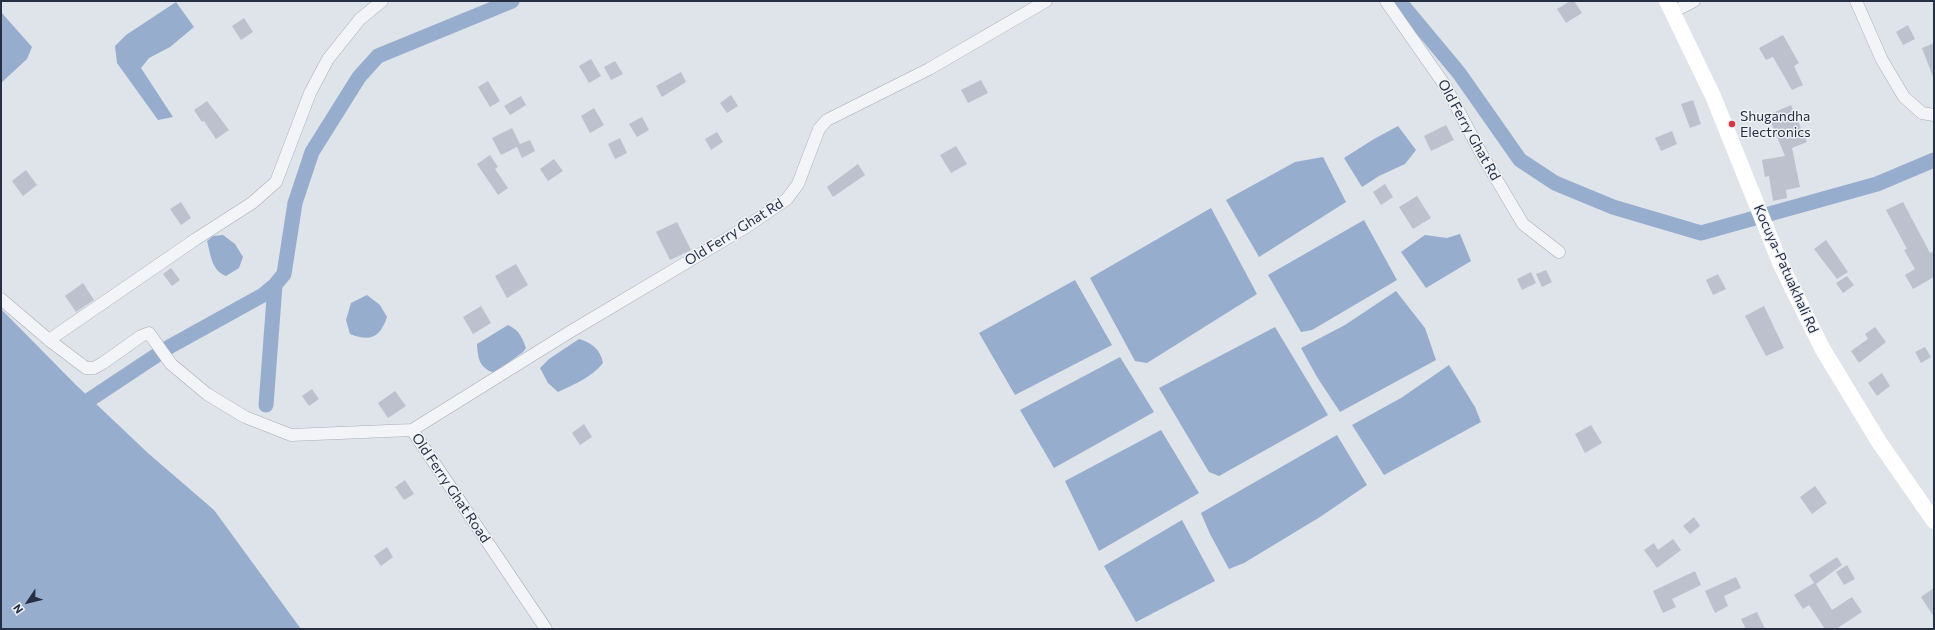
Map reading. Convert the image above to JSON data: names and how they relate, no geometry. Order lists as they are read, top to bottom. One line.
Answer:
{"streets":{"main road":["Kocuya-Patuakhali Rd"],"street":["Old Ferry Ghat Rd","Old Ferry Ghat Road"]},"crossings":[["Old Ferry Ghat Rd","Old Ferry Ghat Road"]],"places":["Shugandha Electronics"],"north":"bottom left"}
